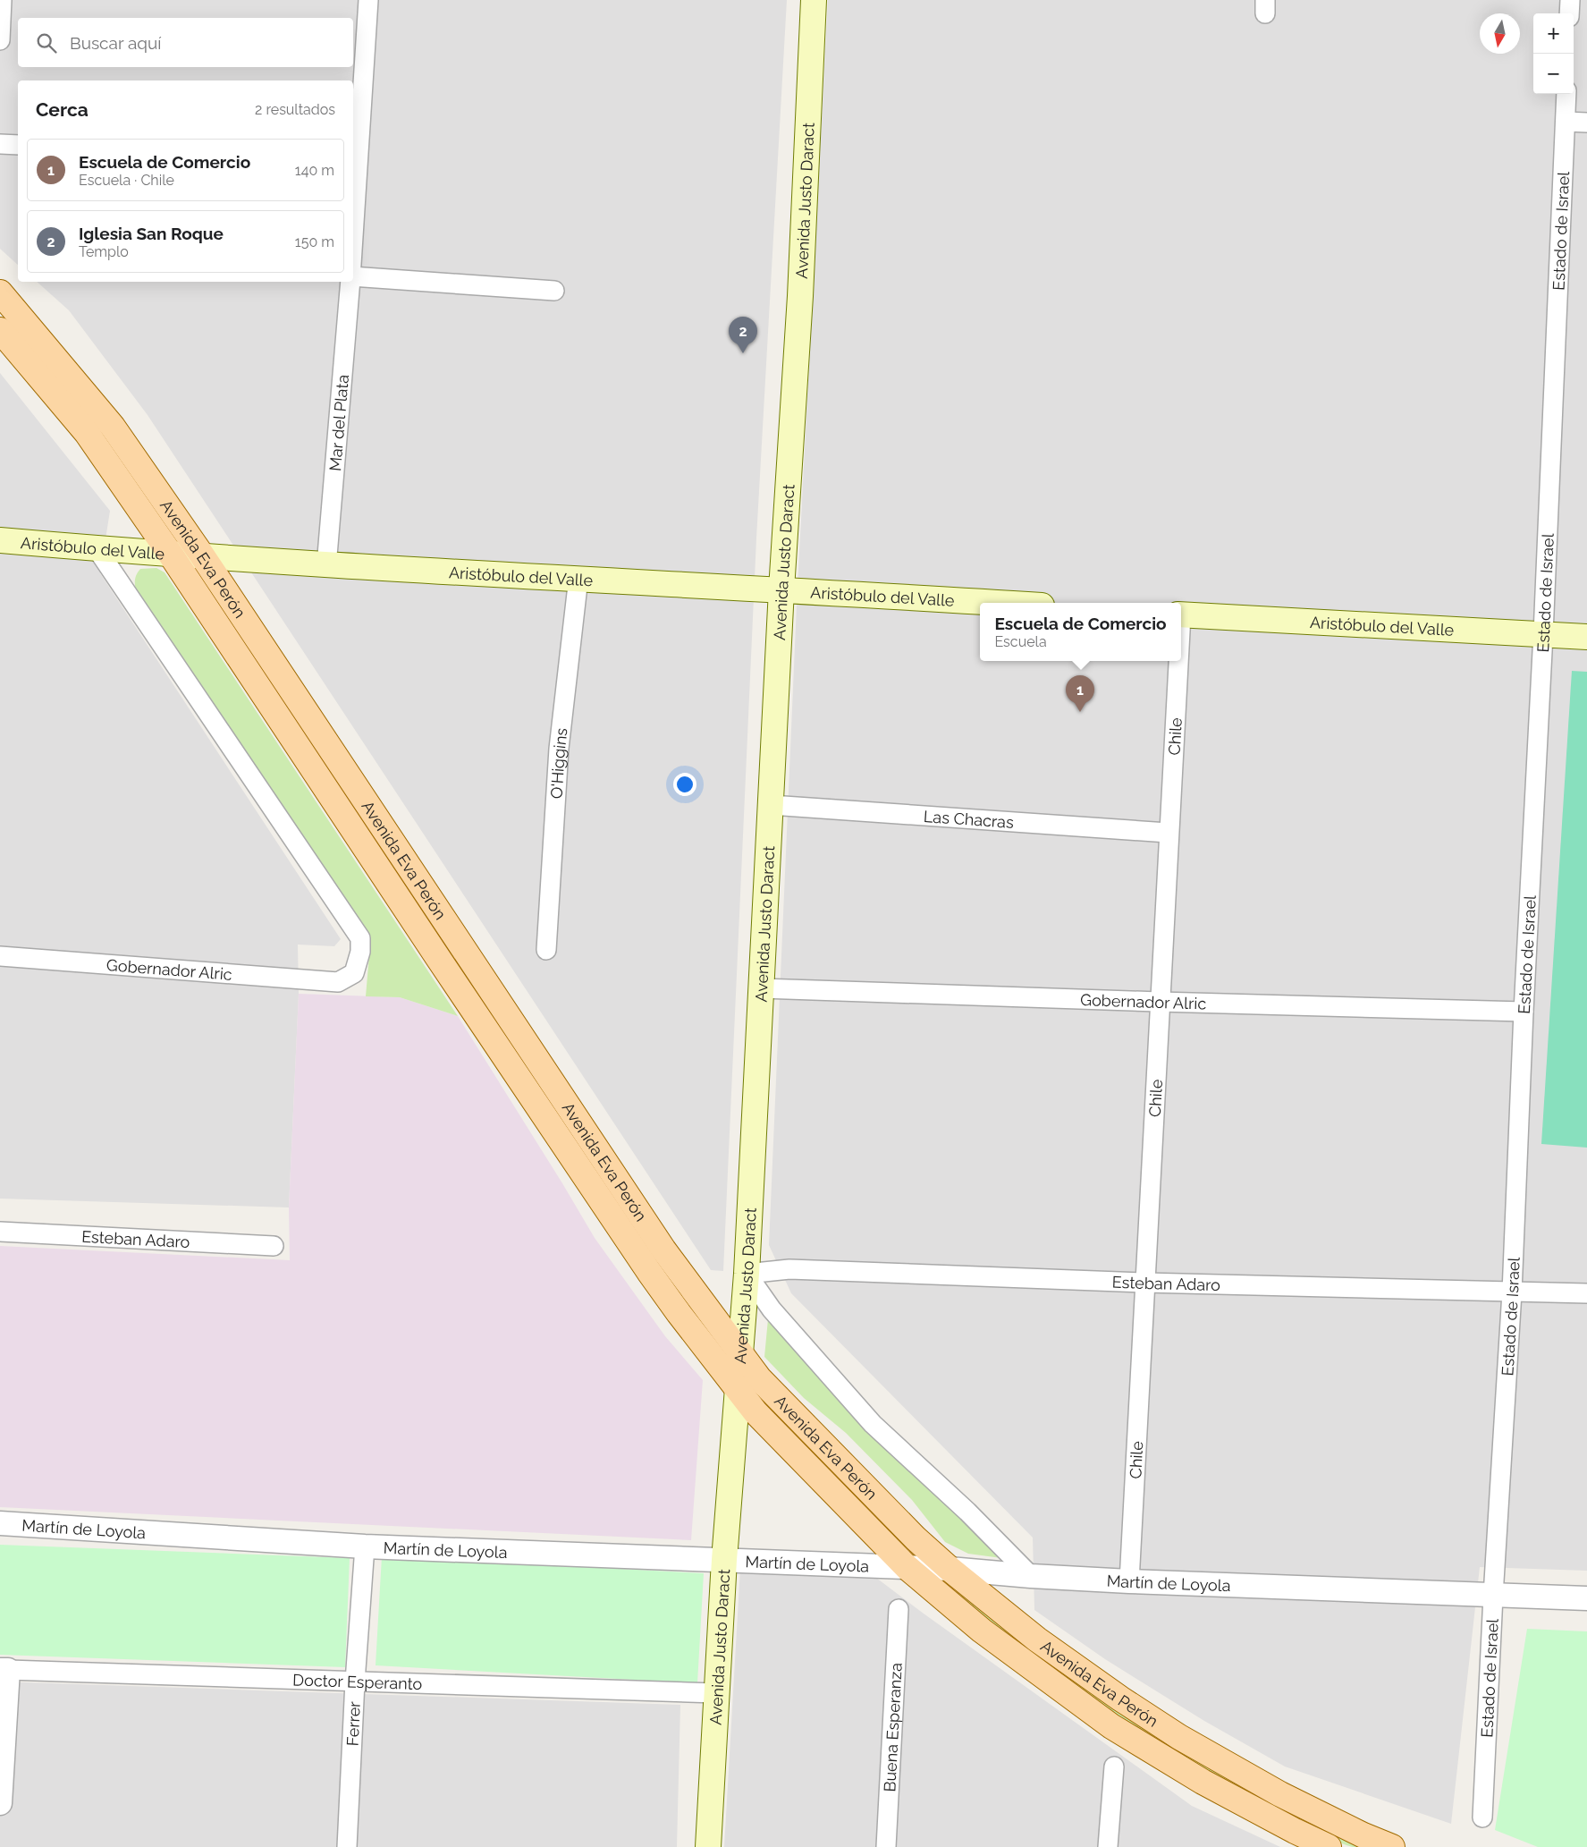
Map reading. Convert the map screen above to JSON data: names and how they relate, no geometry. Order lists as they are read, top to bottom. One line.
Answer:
{"streets":{"main road":["Avenida Justo Daract","Aristóbulo del Valle","Avenida Eva Perón"],"street":["Estado de Israel","Mar del Plata","Chile","O'Higgins","Las Chacras","Gobernador Alric","Esteban Adaro","Martín de Loyola","Doctor Esperanto","Ferrer","Buena Esperanza"]},"crossings":[["Avenida Justo Daract","Aristóbulo del Valle"],["Avenida Justo Daract","Avenida Eva Perón"],["Avenida Justo Daract","Las Chacras"],["Avenida Justo Daract","Gobernador Alric"],["Avenida Justo Daract","Esteban Adaro"],["Avenida Justo Daract","Martín de Loyola"],["Avenida Justo Daract","Doctor Esperanto"],["Estado de Israel","Aristóbulo del Valle"],["Estado de Israel","Gobernador Alric"],["Estado de Israel","Esteban Adaro"],["Estado de Israel","Martín de Loyola"],["Mar del Plata","Aristóbulo del Valle"],["Aristóbulo del Valle","Avenida Eva Perón"],["Aristóbulo del Valle","O'Higgins"],["Aristóbulo del Valle","Gobernador Alric"],["Avenida Eva Perón","Martín de Loyola"],["Chile","Las Chacras"],["Chile","Gobernador Alric"],["Chile","Esteban Adaro"],["Chile","Martín de Loyola"],["Martín de Loyola","Ferrer"],["Doctor Esperanto","Ferrer"]],"north":"bottom","page":{"map_buttons":["+","−"],"search":"Buscar aquí","heading":["Cerca","2 resultados"],"list":[{"mark":"1","name":"Escuela de Comercio","note":"Escuela · Chile","value":"140 m"},{"mark":"2","name":"Iglesia San Roque","note":"Templo","value":"150 m"}],"pins":["2","1"],"popup":["Escuela de Comercio","Escuela"]}}
